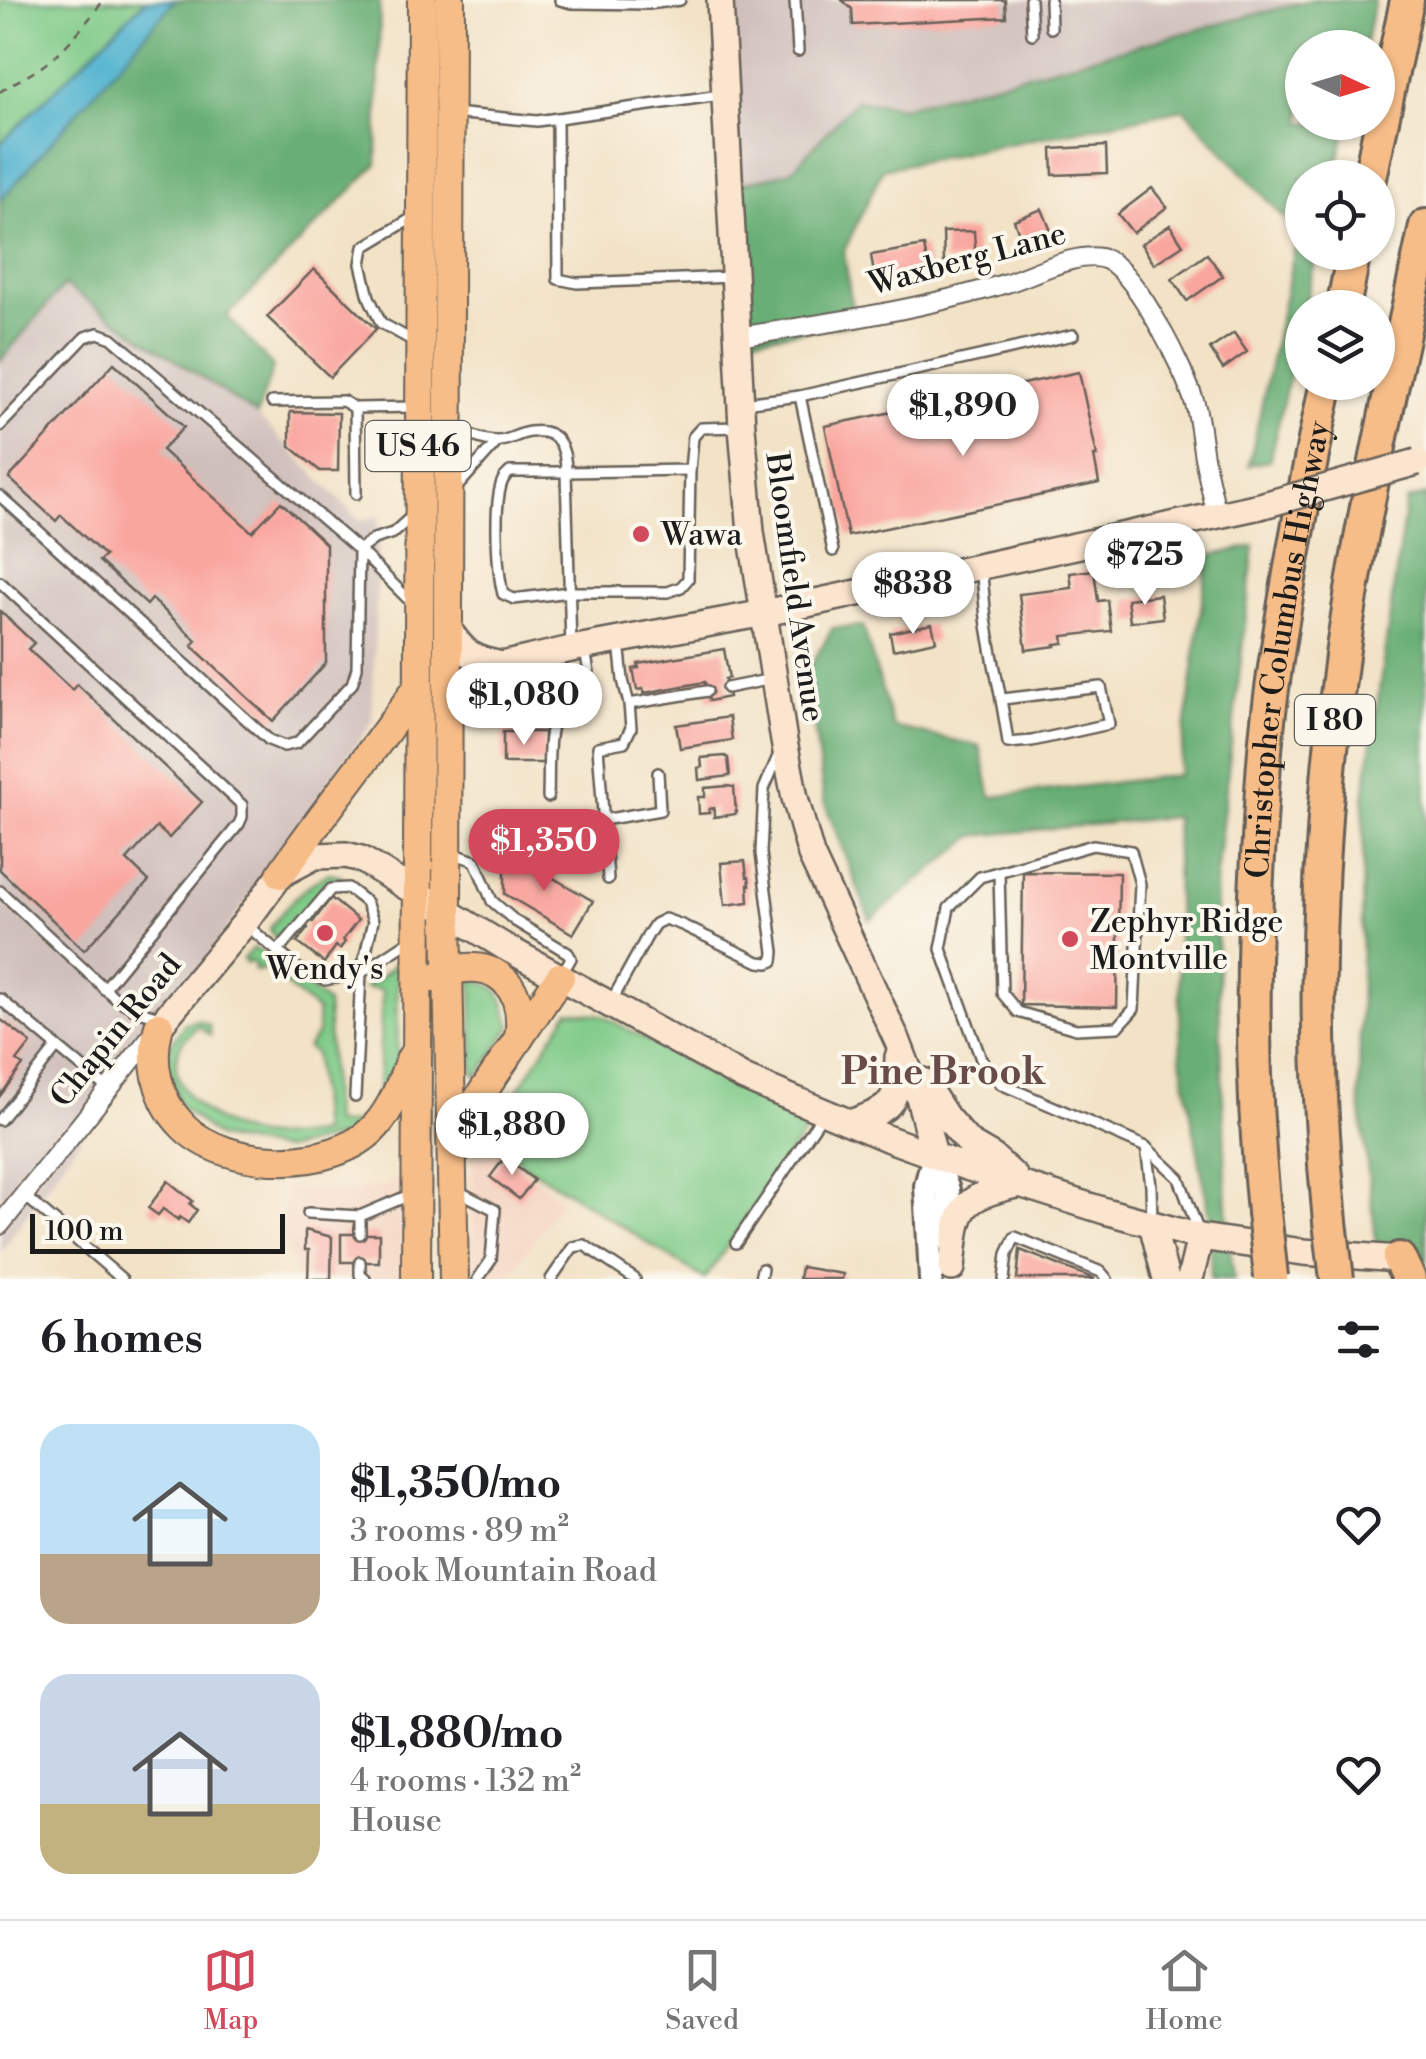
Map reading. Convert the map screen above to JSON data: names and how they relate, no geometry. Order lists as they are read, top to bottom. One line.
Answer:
{"streets":{"highway":["US 46","Christopher Columbus Highway","I 80"],"main road":["Bloomfield Avenue","Chapin Road"],"street":["Waxberg Lane"]},"crossings":[["Waxberg Lane","Bloomfield Avenue"]],"districts":["Pine Brook"],"places":["Wawa","Wendy's","Zephyr Ridge Montville"],"scale_bar":"100 m","north":"right","page":{"price":["$1,890","$725","$838","$1,080","$1,350","$1,880"],"scale":"100 m","heading":"6 homes","list":[{"name":"$1,350/mo","note":"3 rooms · 89 m² · Hook Mountain Road"},{"name":"$1,880/mo","note":"4 rooms · 132 m² · House"}],"tabs":["Map","Saved","Home"]}}
